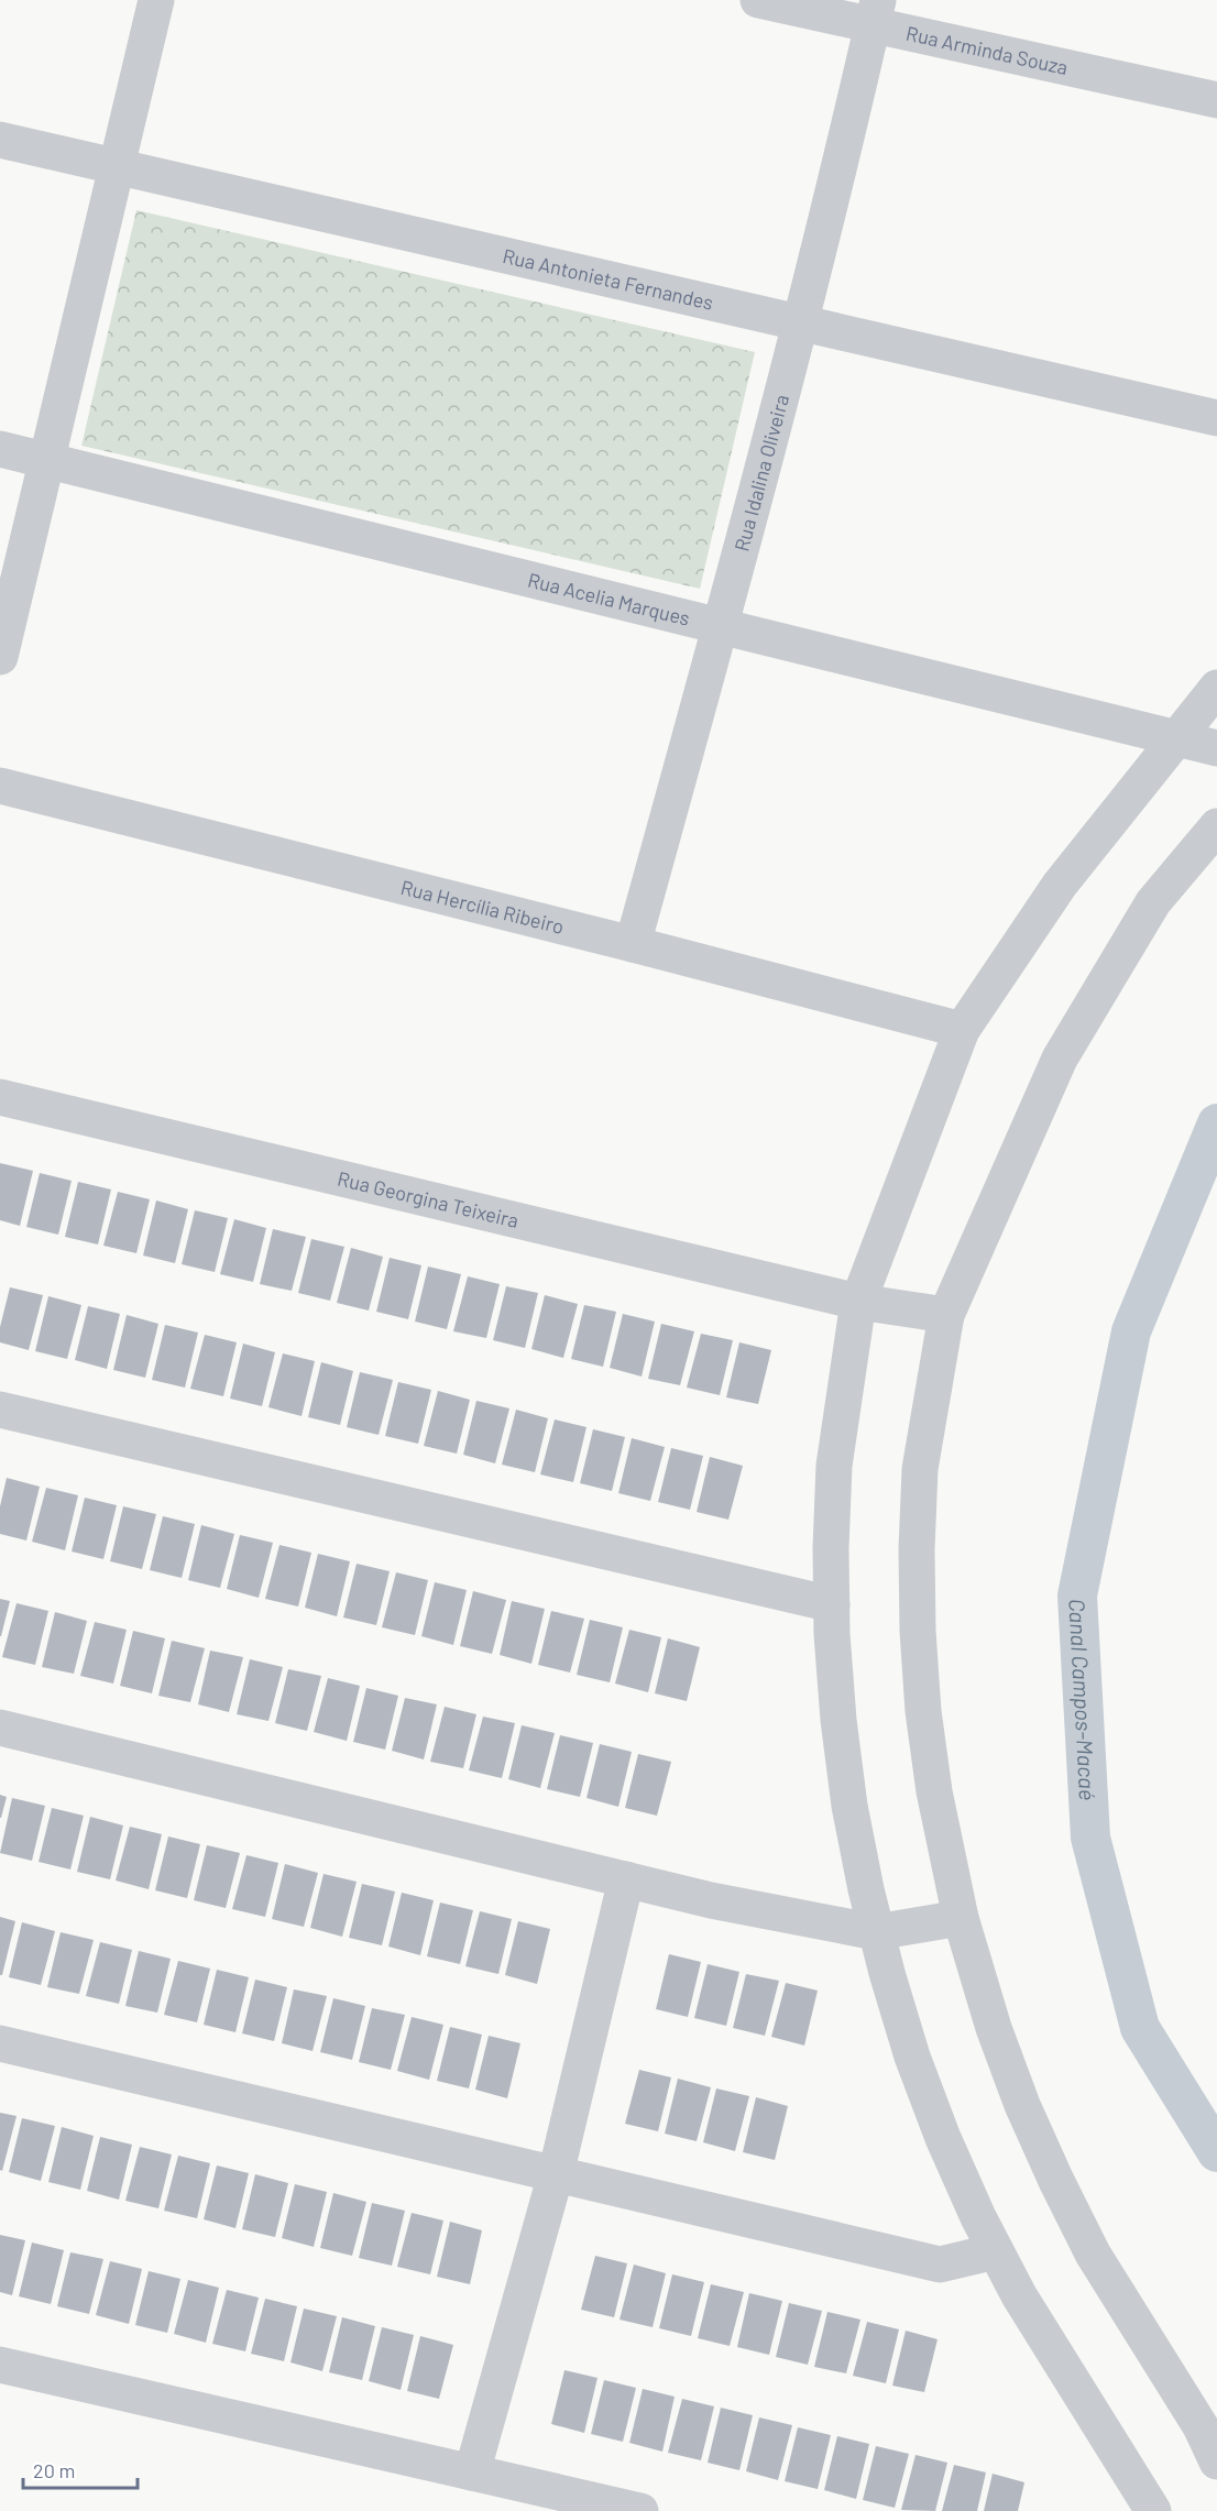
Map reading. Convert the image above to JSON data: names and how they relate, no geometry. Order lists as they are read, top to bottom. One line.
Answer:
{"streets":{"street":["Rua Arminda Souza","Rua Antonieta Fernandes","Rua Idalina Oliveira","Rua Acelia Marques","Rua Hercília Ribeiro","Rua Georgina Teixeira"]},"crossings":[["Rua Arminda Souza","Rua Idalina Oliveira"],["Rua Antonieta Fernandes","Rua Idalina Oliveira"],["Rua Idalina Oliveira","Rua Acelia Marques"],["Rua Idalina Oliveira","Rua Hercília Ribeiro"]],"water":["Canal Campos-Macaé"],"scale_bar":"20 m"}
